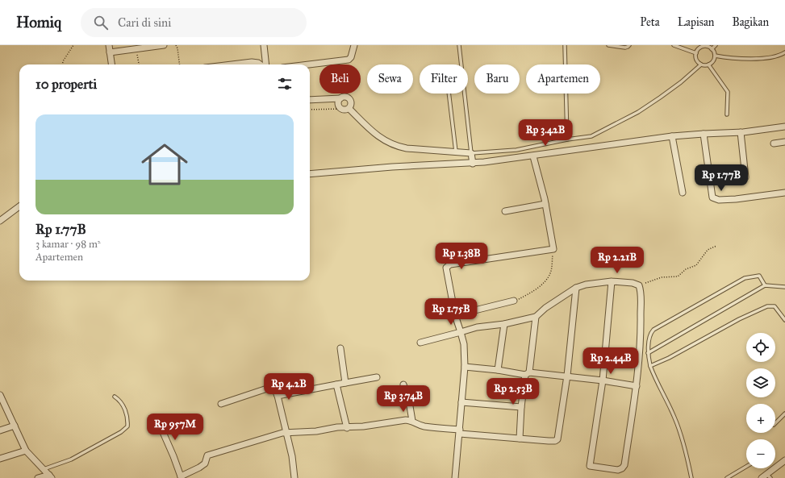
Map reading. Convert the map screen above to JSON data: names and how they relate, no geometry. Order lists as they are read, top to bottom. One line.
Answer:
{"page":{"header":"Homiq","search":"Cari di sini","nav":["Peta","Lapisan","Bagikan"],"chip":["Beli","Sewa","Filter","Baru","Apartemen"],"heading":"10 properti","list":[{"name":"Rp 1.77B","note":"3 kamar · 98 m² · Apartemen"}],"price":["Rp 3.42B","Rp 1.77B","Rp 1.38B","Rp 2.21B","Rp 1.75B","Rp 2.44B","Rp 4.2B","Rp 2.53B","Rp 3.74B","Rp 957M"],"map_buttons":["+","−"]}}
